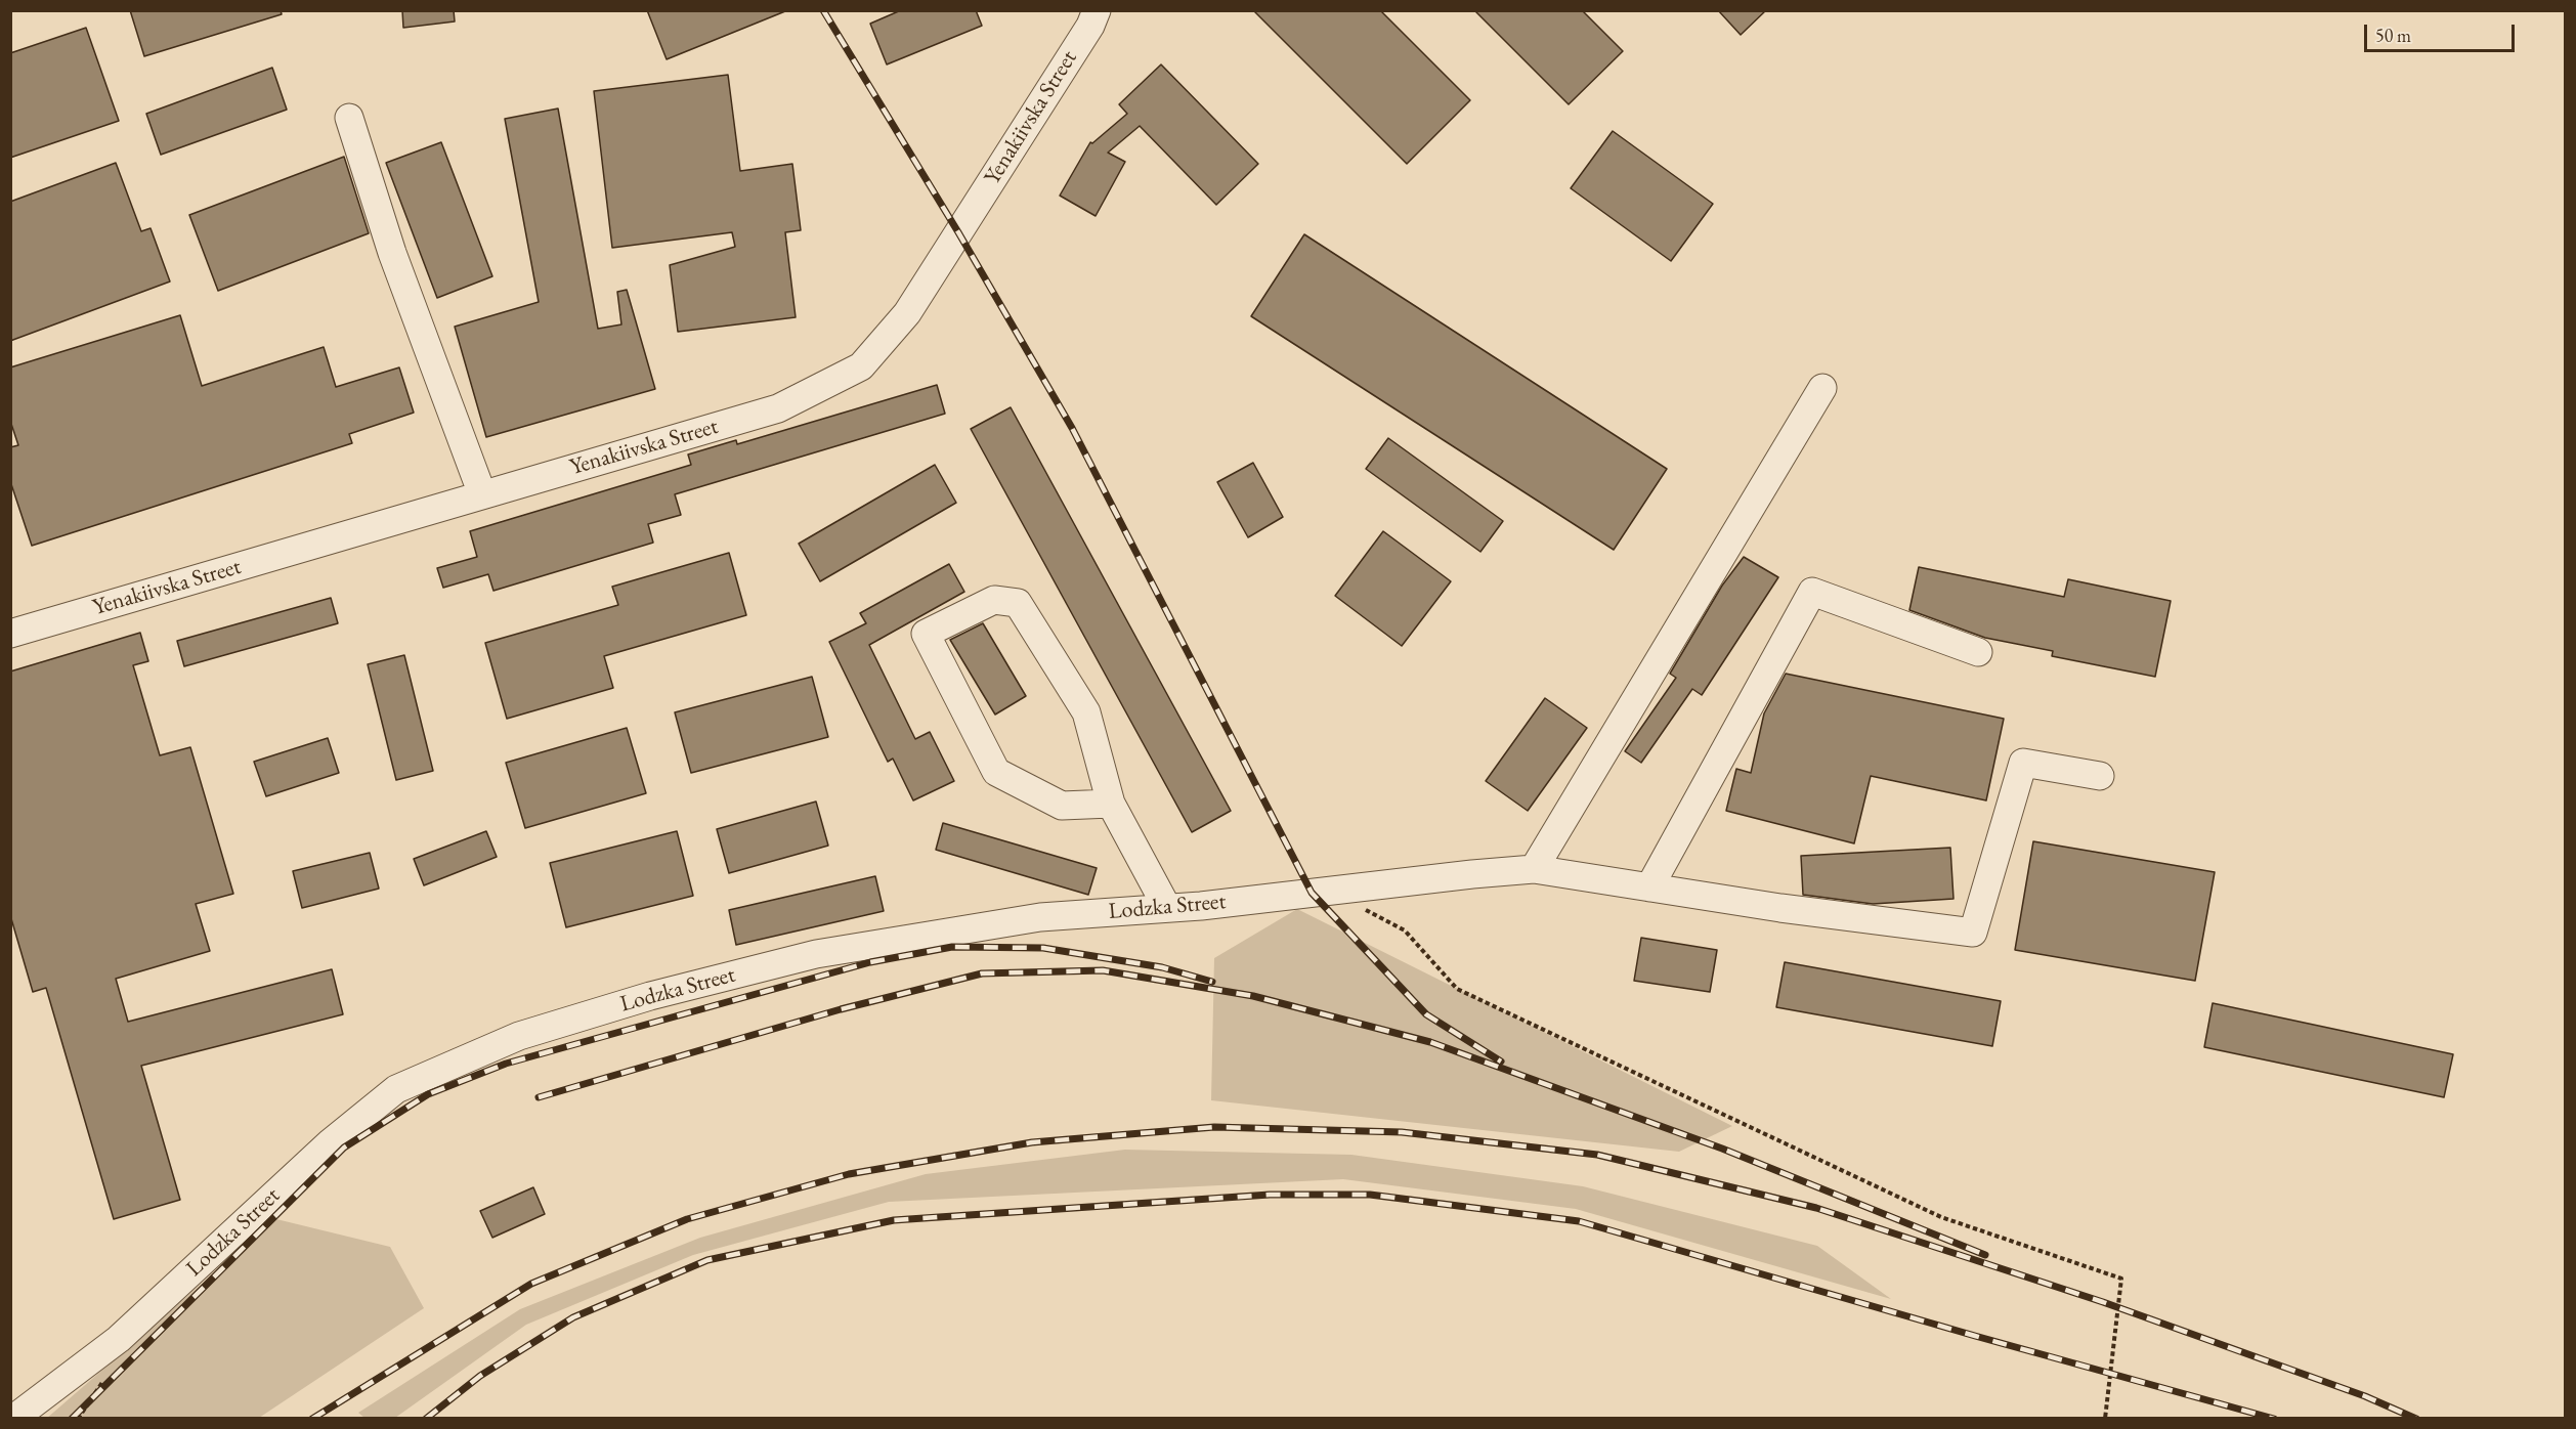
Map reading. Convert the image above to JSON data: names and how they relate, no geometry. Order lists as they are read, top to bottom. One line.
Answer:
{"streets":{"street":["Yenakiivska Street","Lodzka Street"]},"scale_bar":"50 m"}
